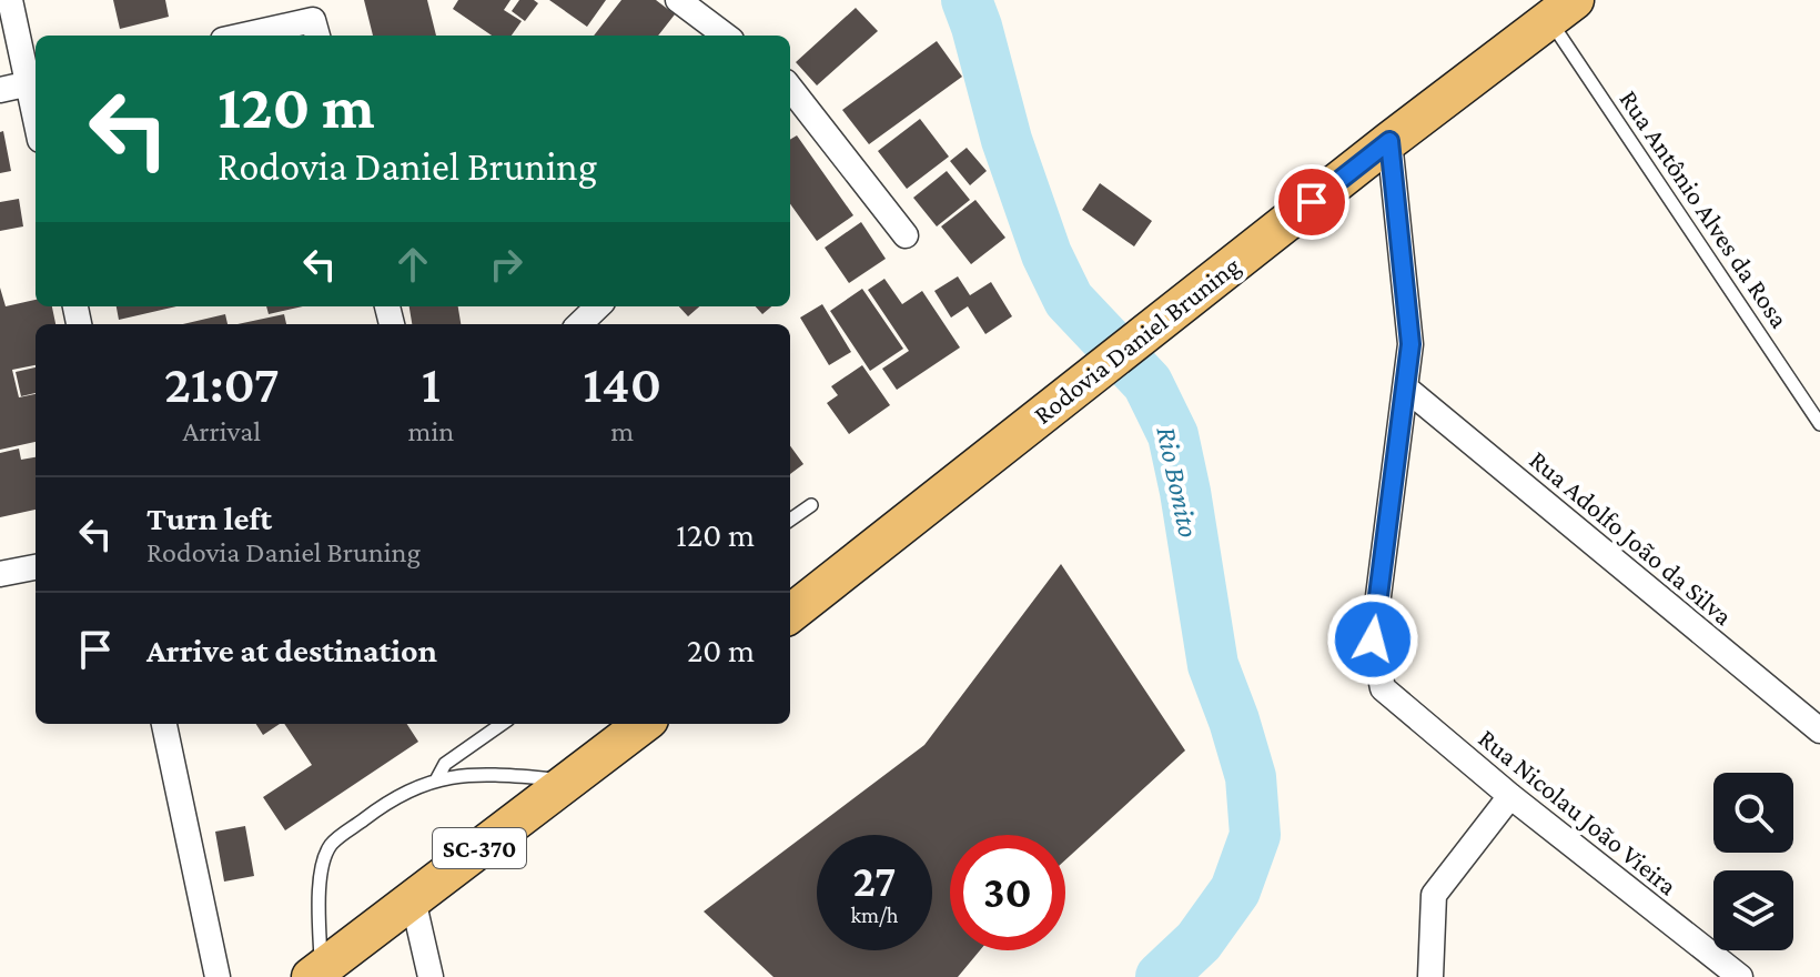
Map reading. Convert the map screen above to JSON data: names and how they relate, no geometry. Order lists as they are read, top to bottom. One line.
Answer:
{"streets":{"main road":["Rodovia Daniel Bruning","SC-370"],"street":["Rua Adolfo João da Silva","Rua Nicolau João Vieira"],"lane":["Rua Antônio Alves da Rosa"]},"crossings":[["Rua Antônio Alves da Rosa","Rodovia Daniel Bruning"],["Rua Adolfo João da Silva","Rua Nicolau João Vieira"]],"water":["Rio Bonito"],"page":{"turn":["120 m","Rodovia Daniel Bruning"],"eta":["21:07","Arrival","1","min","140","m"],"list":[{"name":"Turn left","note":"Rodovia Daniel Bruning","value":"120 m"},{"name":"Arrive at destination","value":"20 m"}],"speed":"27 km/h","limit":"30"}}
